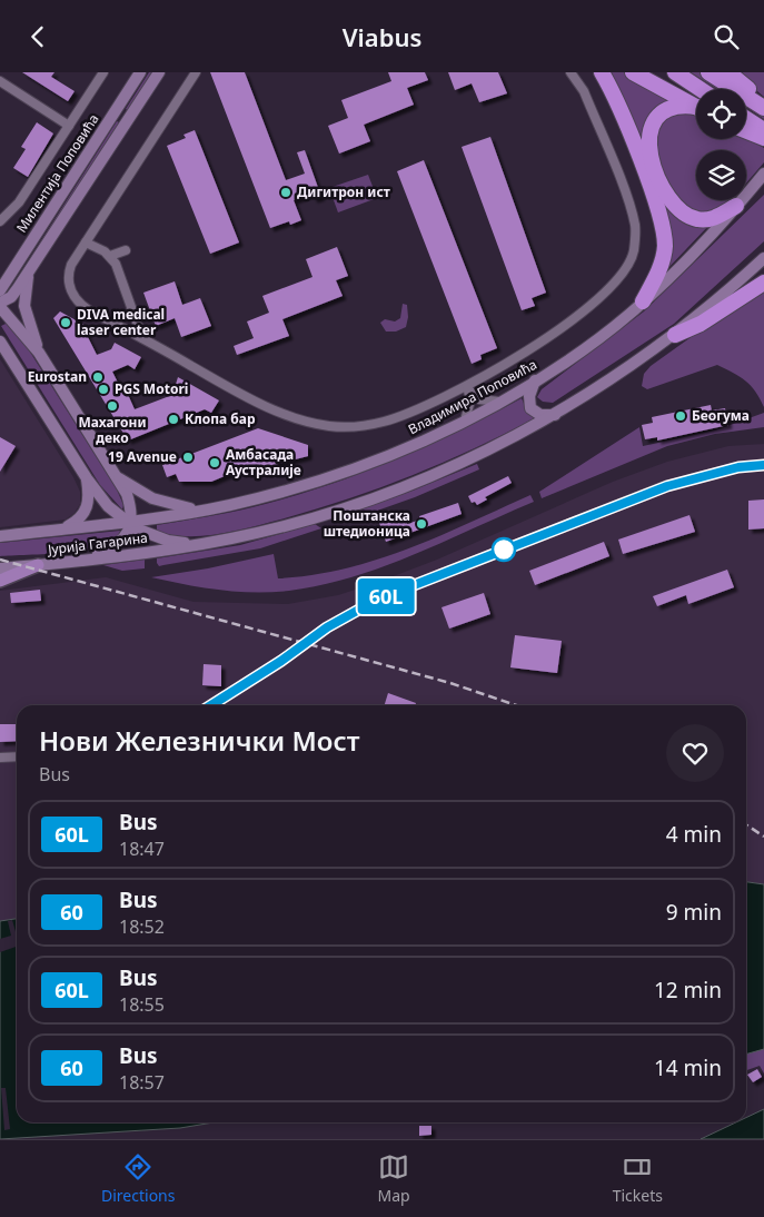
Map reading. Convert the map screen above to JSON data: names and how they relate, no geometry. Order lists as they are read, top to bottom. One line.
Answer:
{"streets":{"main road":["Милентија Поповића","Владимира Поповића","Јурија Гагарина"]},"crossings":[["Владимира Поповића","Јурија Гагарина"]],"places":["Дигитрон ист","DIVA medical laser center","Eurostan","PGS Motori","Махагони деко","Беогума","Клопа бар","19 Avenue","Амбасада Аустралије","Поштанска штедионица"],"lines":["bus line 60L"],"page":{"header":"Viabus","on_map":"60L","heading":["Нови Железнички Мост","Bus"],"list":[{"mark":"60L","name":"Bus","note":"18:47","value":"4 min"},{"mark":"60","name":"Bus","note":"18:52","value":"9 min"},{"mark":"60L","name":"Bus","note":"18:55","value":"12 min"},{"mark":"60","name":"Bus","note":"18:57","value":"14 min"}],"tabs":["Directions","Map","Tickets"]}}
